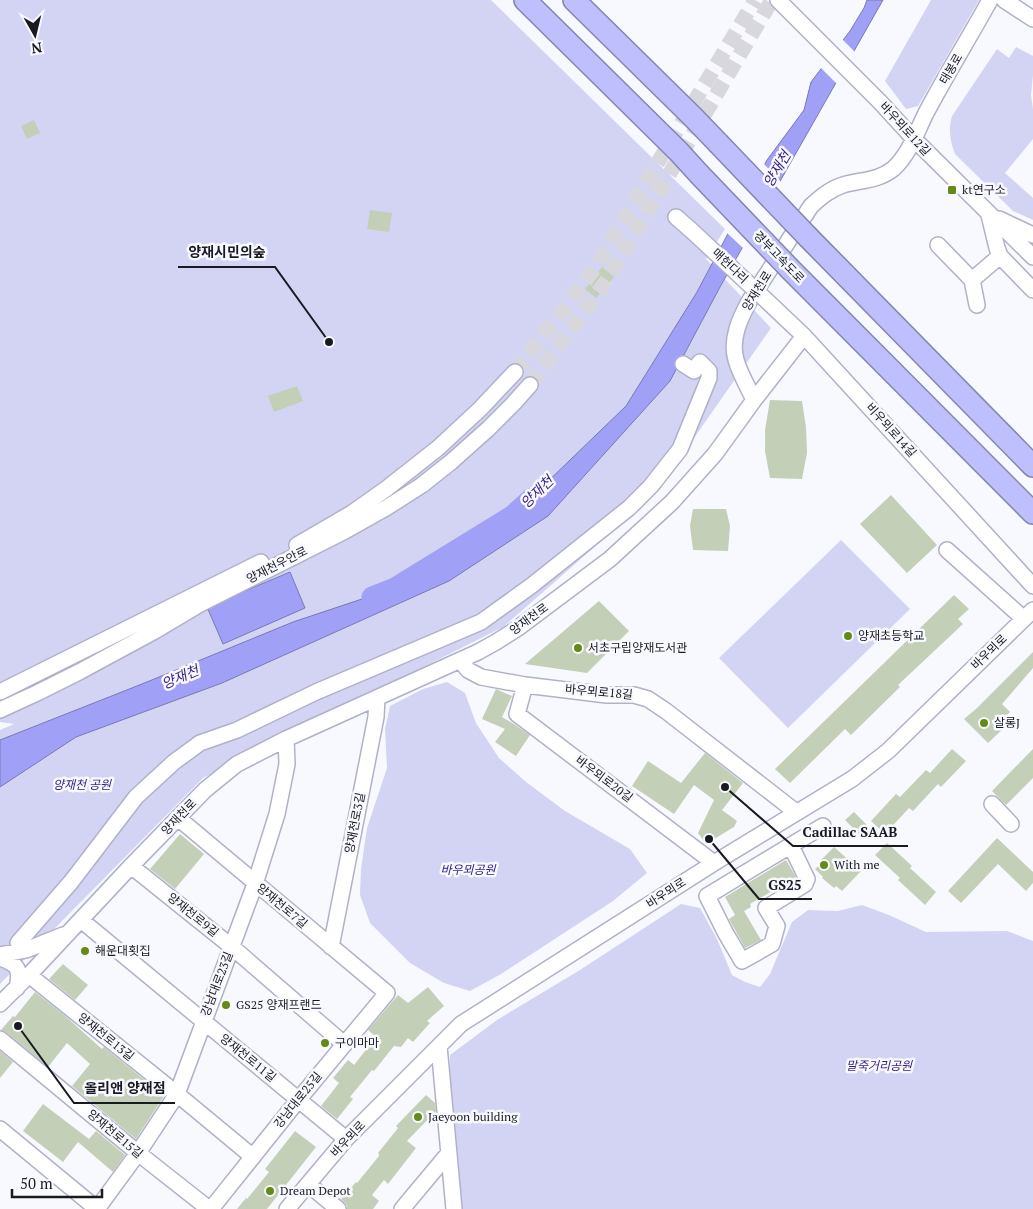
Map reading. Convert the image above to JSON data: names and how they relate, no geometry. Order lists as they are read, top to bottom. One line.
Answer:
{"streets":{"highway":["경부고속도로"],"street":["태봉로","바우뫼로12길","매헌다리","양재천로","비우뫼로14길","양재천우안로","바우뫼로","바우뫼로18길","바우뫼로20길","양재천로3길","양재천로7길","양재천로9길","강남대로23길","양재천로13길","양재천로11길","강남대로25길","양재천로15길"]},"crossings":[["태봉로","바우뫼로12길"],["태봉로","양재천로"],["바우뫼로12길","양재천로"],["매헌다리","비우뫼로14길"],["양재천로","바우뫼로18길"],["양재천로","양재천로3길"],["양재천로","양재천로7길"],["양재천로","양재천로9길"],["양재천로","강남대로23길"],["양재천로","양재천로13길"],["양재천로","양재천로11길"],["바우뫼로","바우뫼로18길"],["바우뫼로","바우뫼로20길"],["바우뫼로","양재천로11길"],["바우뫼로18길","바우뫼로20길"],["양재천로3길","양재천로7길"],["양재천로7길","강남대로23길"],["양재천로7길","강남대로25길"],["양재천로9길","강남대로23길"],["양재천로9길","강남대로25길"],["강남대로23길","양재천로13길"],["강남대로23길","양재천로11길"],["강남대로23길","양재천로15길"],["양재천로13길","강남대로25길"],["양재천로11길","강남대로25길"],["강남대로25길","양재천로15길"]],"water":["양재천"],"parks":["양재천 공원","바우뫼공원","말죽거리공원"],"places":{"transit":["kt연구소"],"other":["양재시민의숲","양재초등학교","서초구립양재도서관","살롱J","Cadillac SAAB","GS25","With me","해운대횟집","GS25 양재프랜드","올리앤 양재점","구이마마","Jaeyoon building","Dream Depot"]},"scale_bar":"50 m","north":"bottom"}
